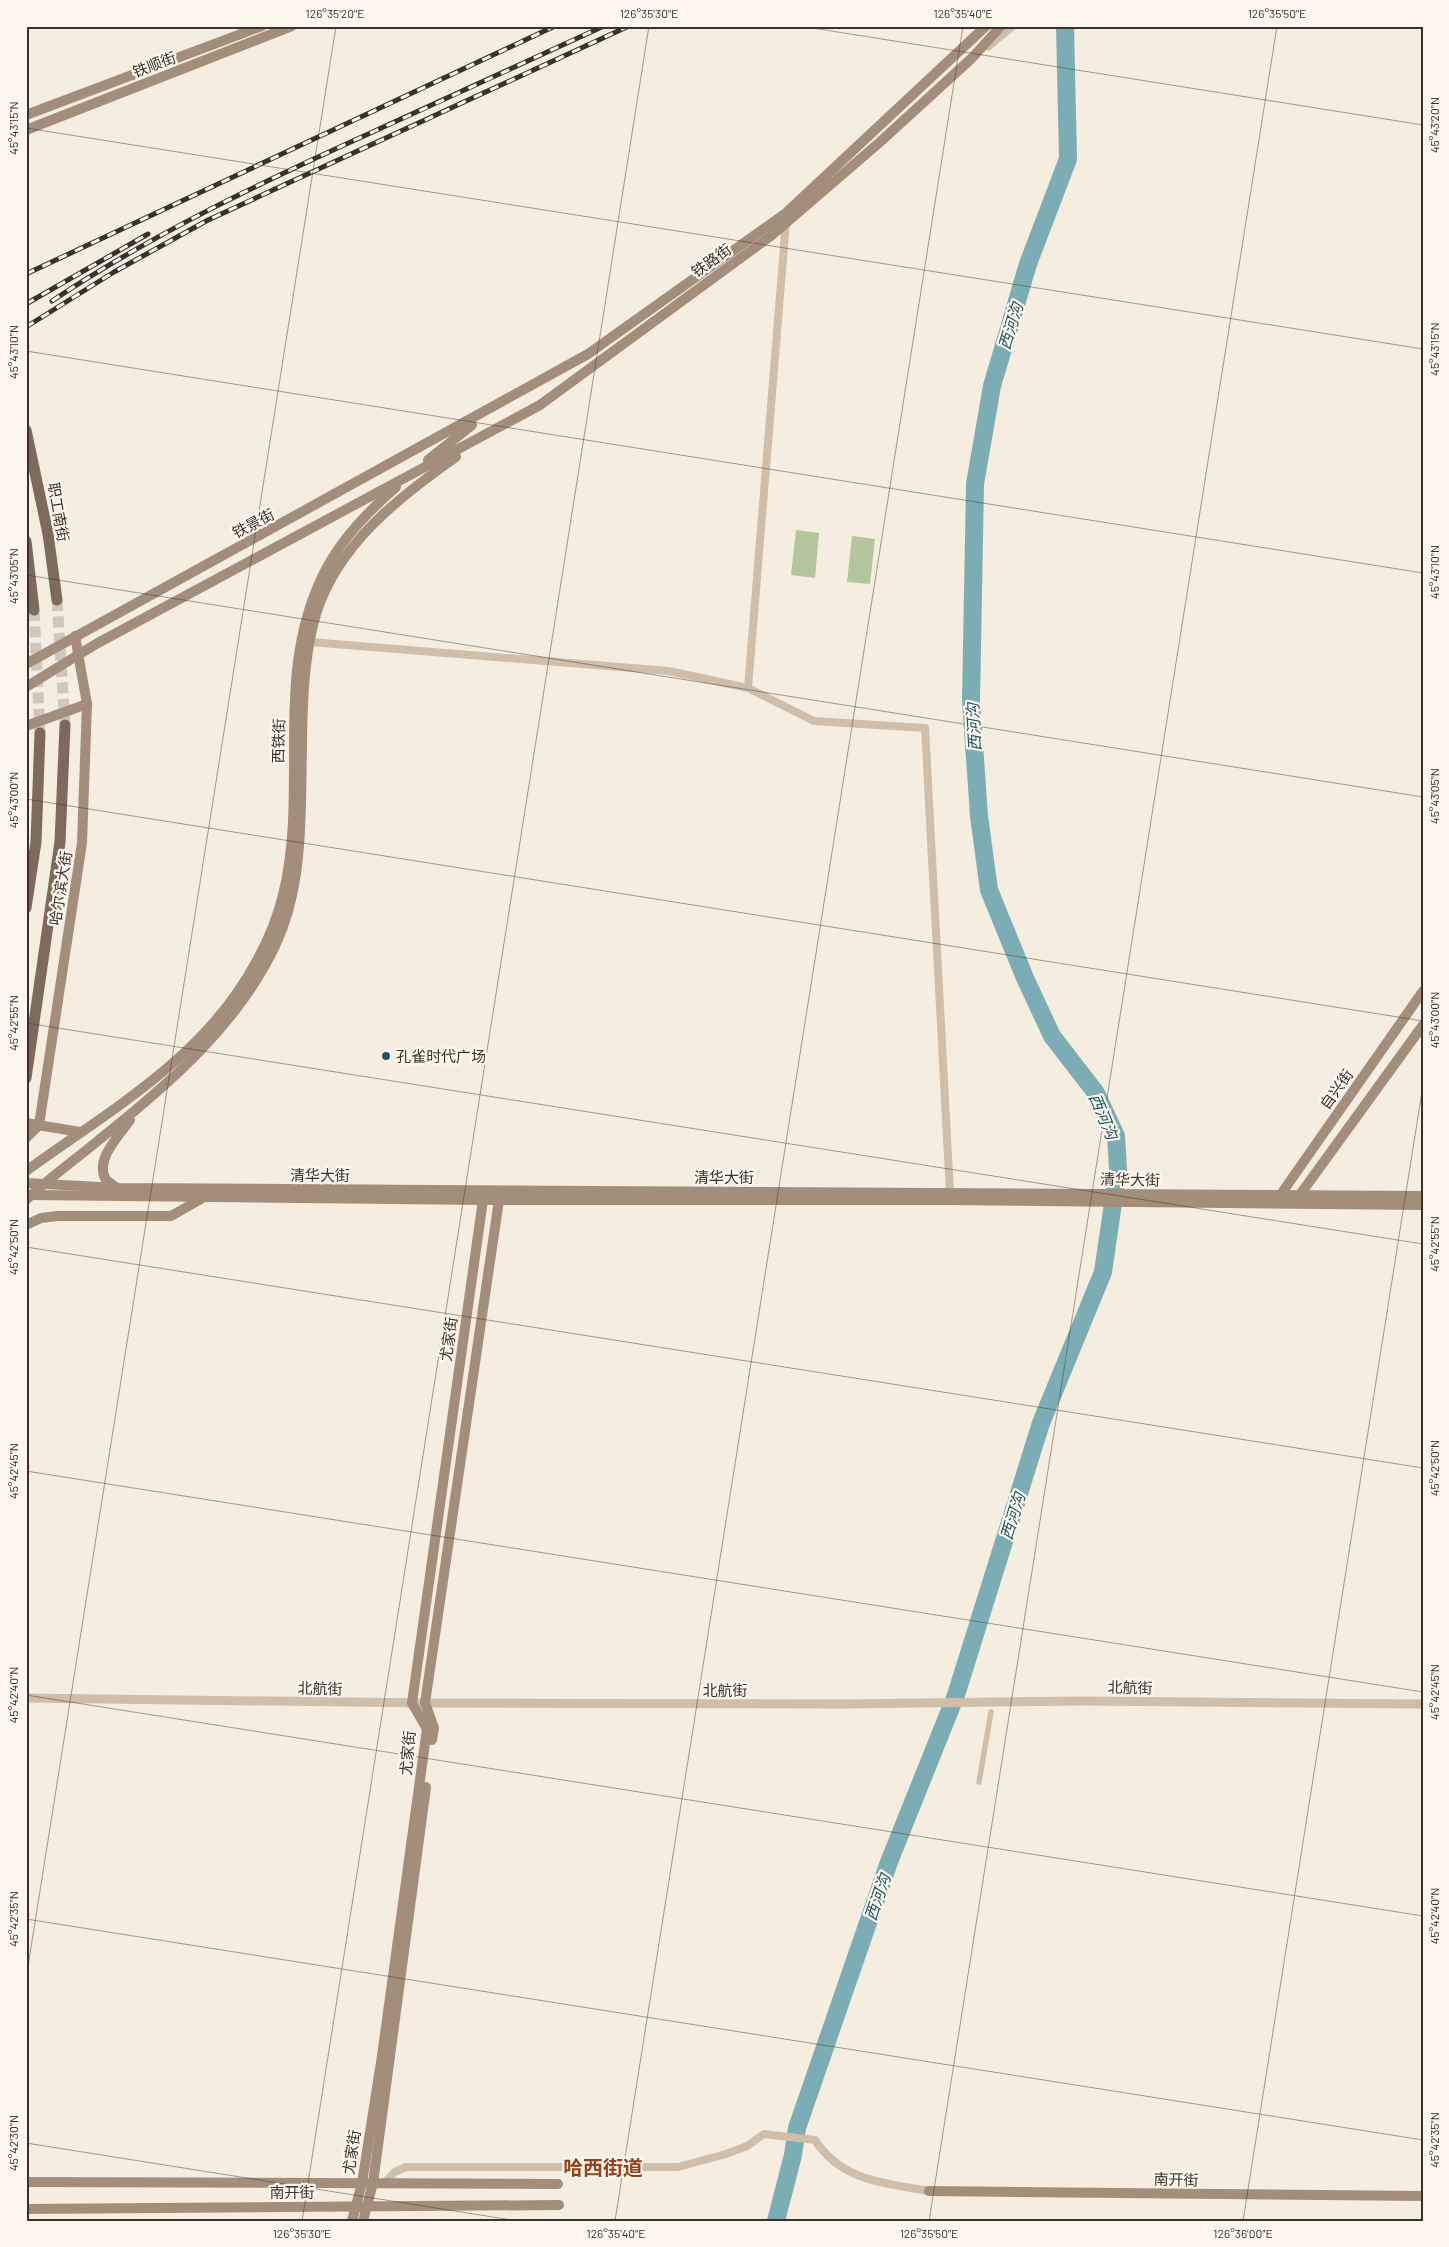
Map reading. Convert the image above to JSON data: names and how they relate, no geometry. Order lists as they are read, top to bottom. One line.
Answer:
{"streets":{"main road":["铁顺街","铁路街","职工南街","铁景街","西铁街","哈尔滨大街","自兴街","清华大街","尤家街","南开街"],"street":["北航街"]},"crossings":[["铁路街","铁景街"],["铁路街","西铁街"],["铁景街","西铁街"],["铁景街","哈尔滨大街"],["西铁街","清华大街"],["自兴街","清华大街"],["清华大街","尤家街"],["尤家街","北航街"],["尤家街","南开街"]],"districts":["哈西街道"],"water":["西河沟"],"places":["孔雀时代广场"],"coordinates":["126°35'20\"E","126°35'30\"E","126°35'40\"E","126°35'50\"E","45°43'20\"N","45°43'15\"N","45°43'10\"N","45°43'05\"N","45°43'00\"N","45°42'55\"N","45°42'50\"N","45°42'45\"N","45°42'40\"N","45°42'35\"N","45°42'30\"N","126°36'00\"E"]}
